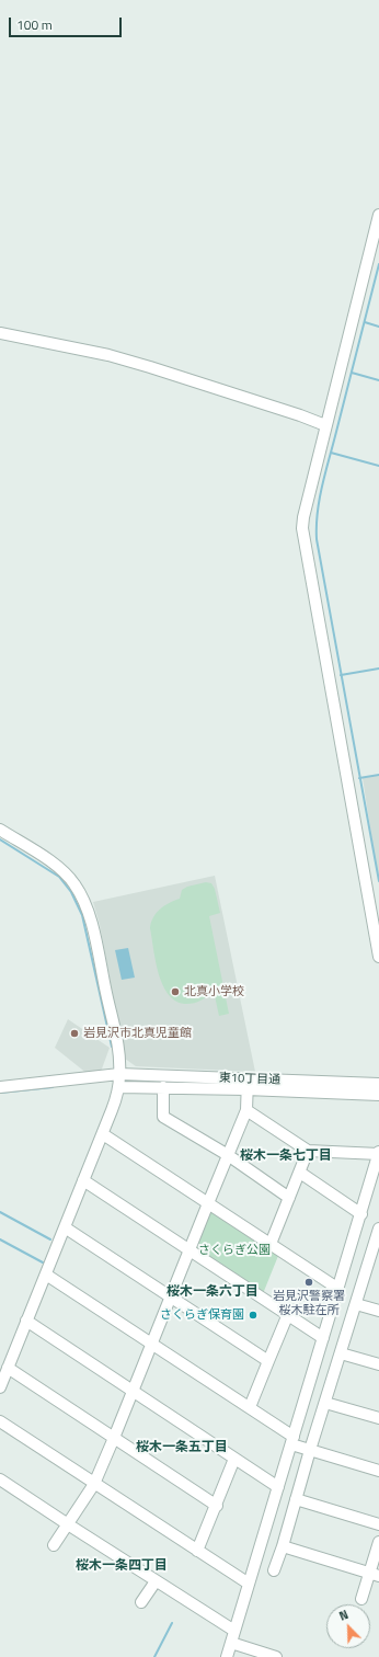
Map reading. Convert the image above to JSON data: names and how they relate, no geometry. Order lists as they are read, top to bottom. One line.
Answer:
{"streets":{"street":["東10丁目通"]},"districts":["桜木一条七丁目","桜木一条六丁目","桜木一条五丁目","桜木一条四丁目"],"parks":["さくらぎ公園"],"places":["北真小学校","岩見沢市北真児童館","岩見沢警察署 桜木駐在所","さくらぎ保育園"],"scale_bar":"100 m","north":"top left"}
